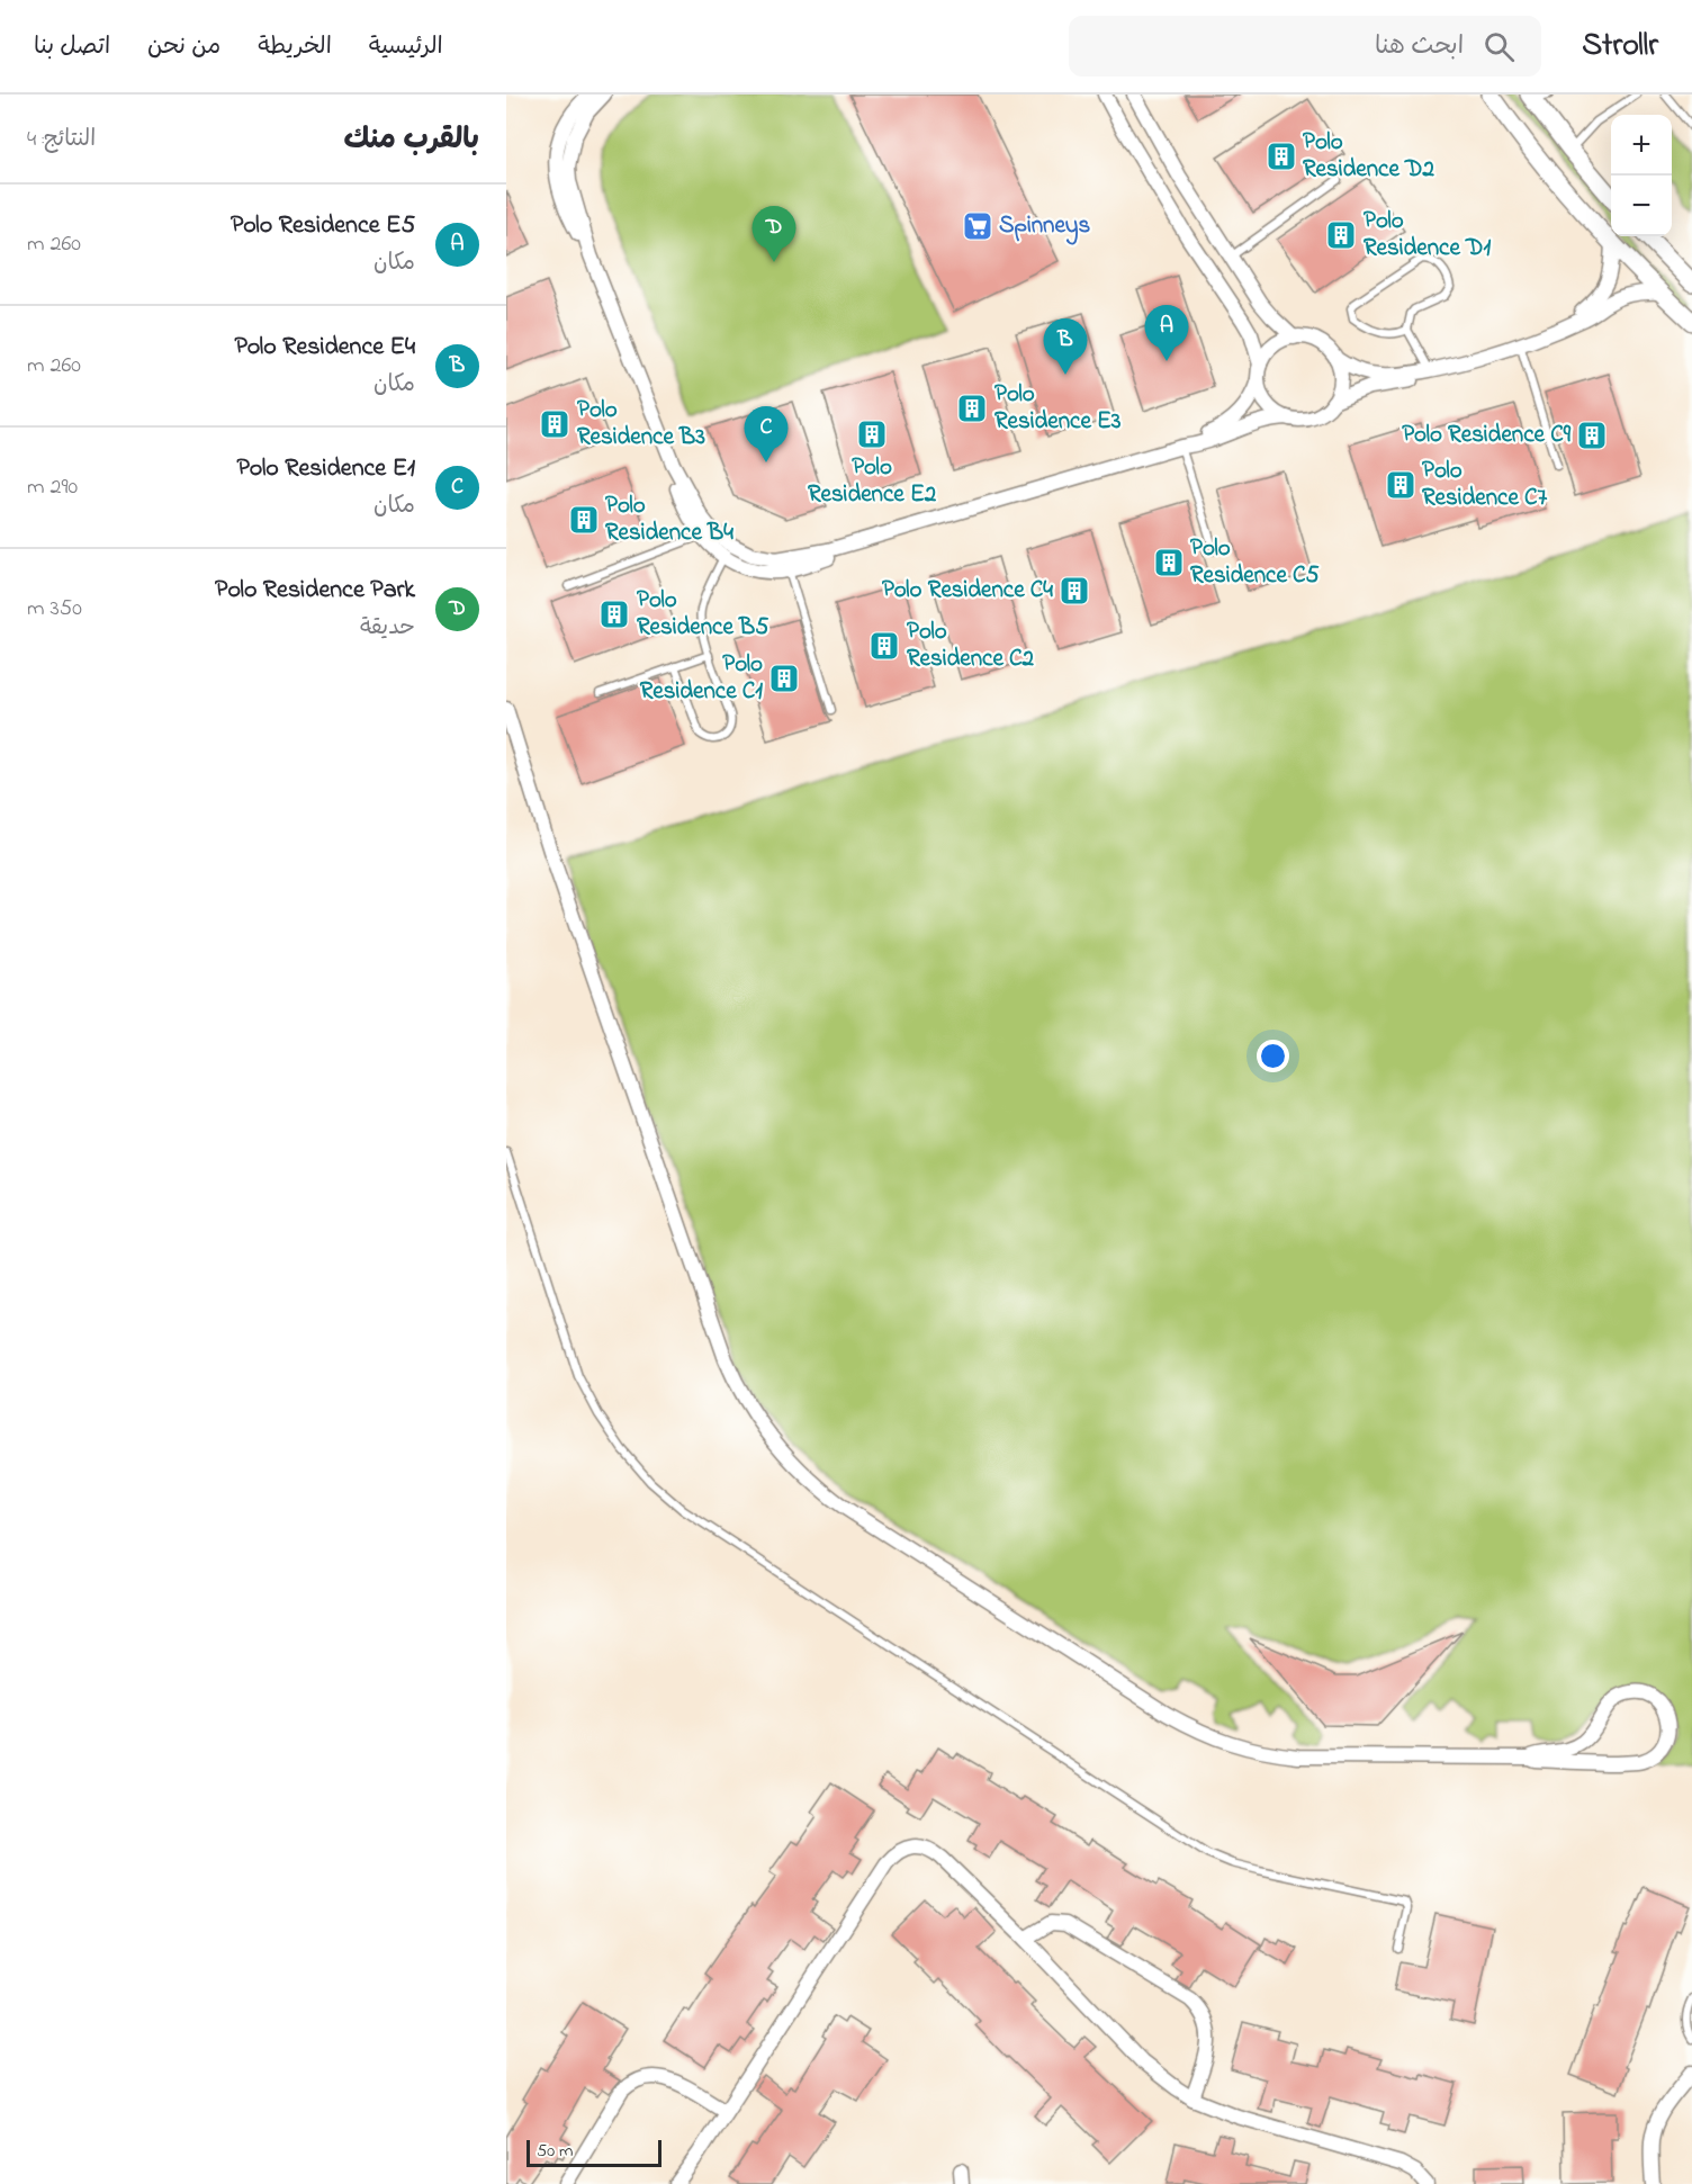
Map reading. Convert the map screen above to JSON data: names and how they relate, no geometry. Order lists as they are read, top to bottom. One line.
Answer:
{"places":{"building":["Polo Residence D2","Polo Residence D1","Polo Residence E3","Polo Residence B3","Polo Residence E2","Polo Residence C9","Polo Residence C7","Polo Residence B4","Polo Residence C5","Polo Residence C4","Polo Residence B5","Polo Residence C2","Polo Residence C1"],"supermarket":["Spinneys"]},"scale_bar":"50 m","page":{"header":"Strollr","search":"ابحث هنا","nav":["الرئيسية","الخريطة","من نحن","اتصل بنا"],"heading":["بالقرب منك","النتائج: 4"],"map_buttons":["+","−"],"list":[{"mark":"A","name":"Polo Residence E5","note":"مكان","value":"260 m"},{"mark":"B","name":"Polo Residence E4","note":"مكان","value":"260 m"},{"mark":"C","name":"Polo Residence E1","note":"مكان","value":"290 m"},{"mark":"D","name":"Polo Residence Park","note":"حديقة","value":"350 m"}],"pins":["D","A","B","C"],"scale":"50 m"}}
